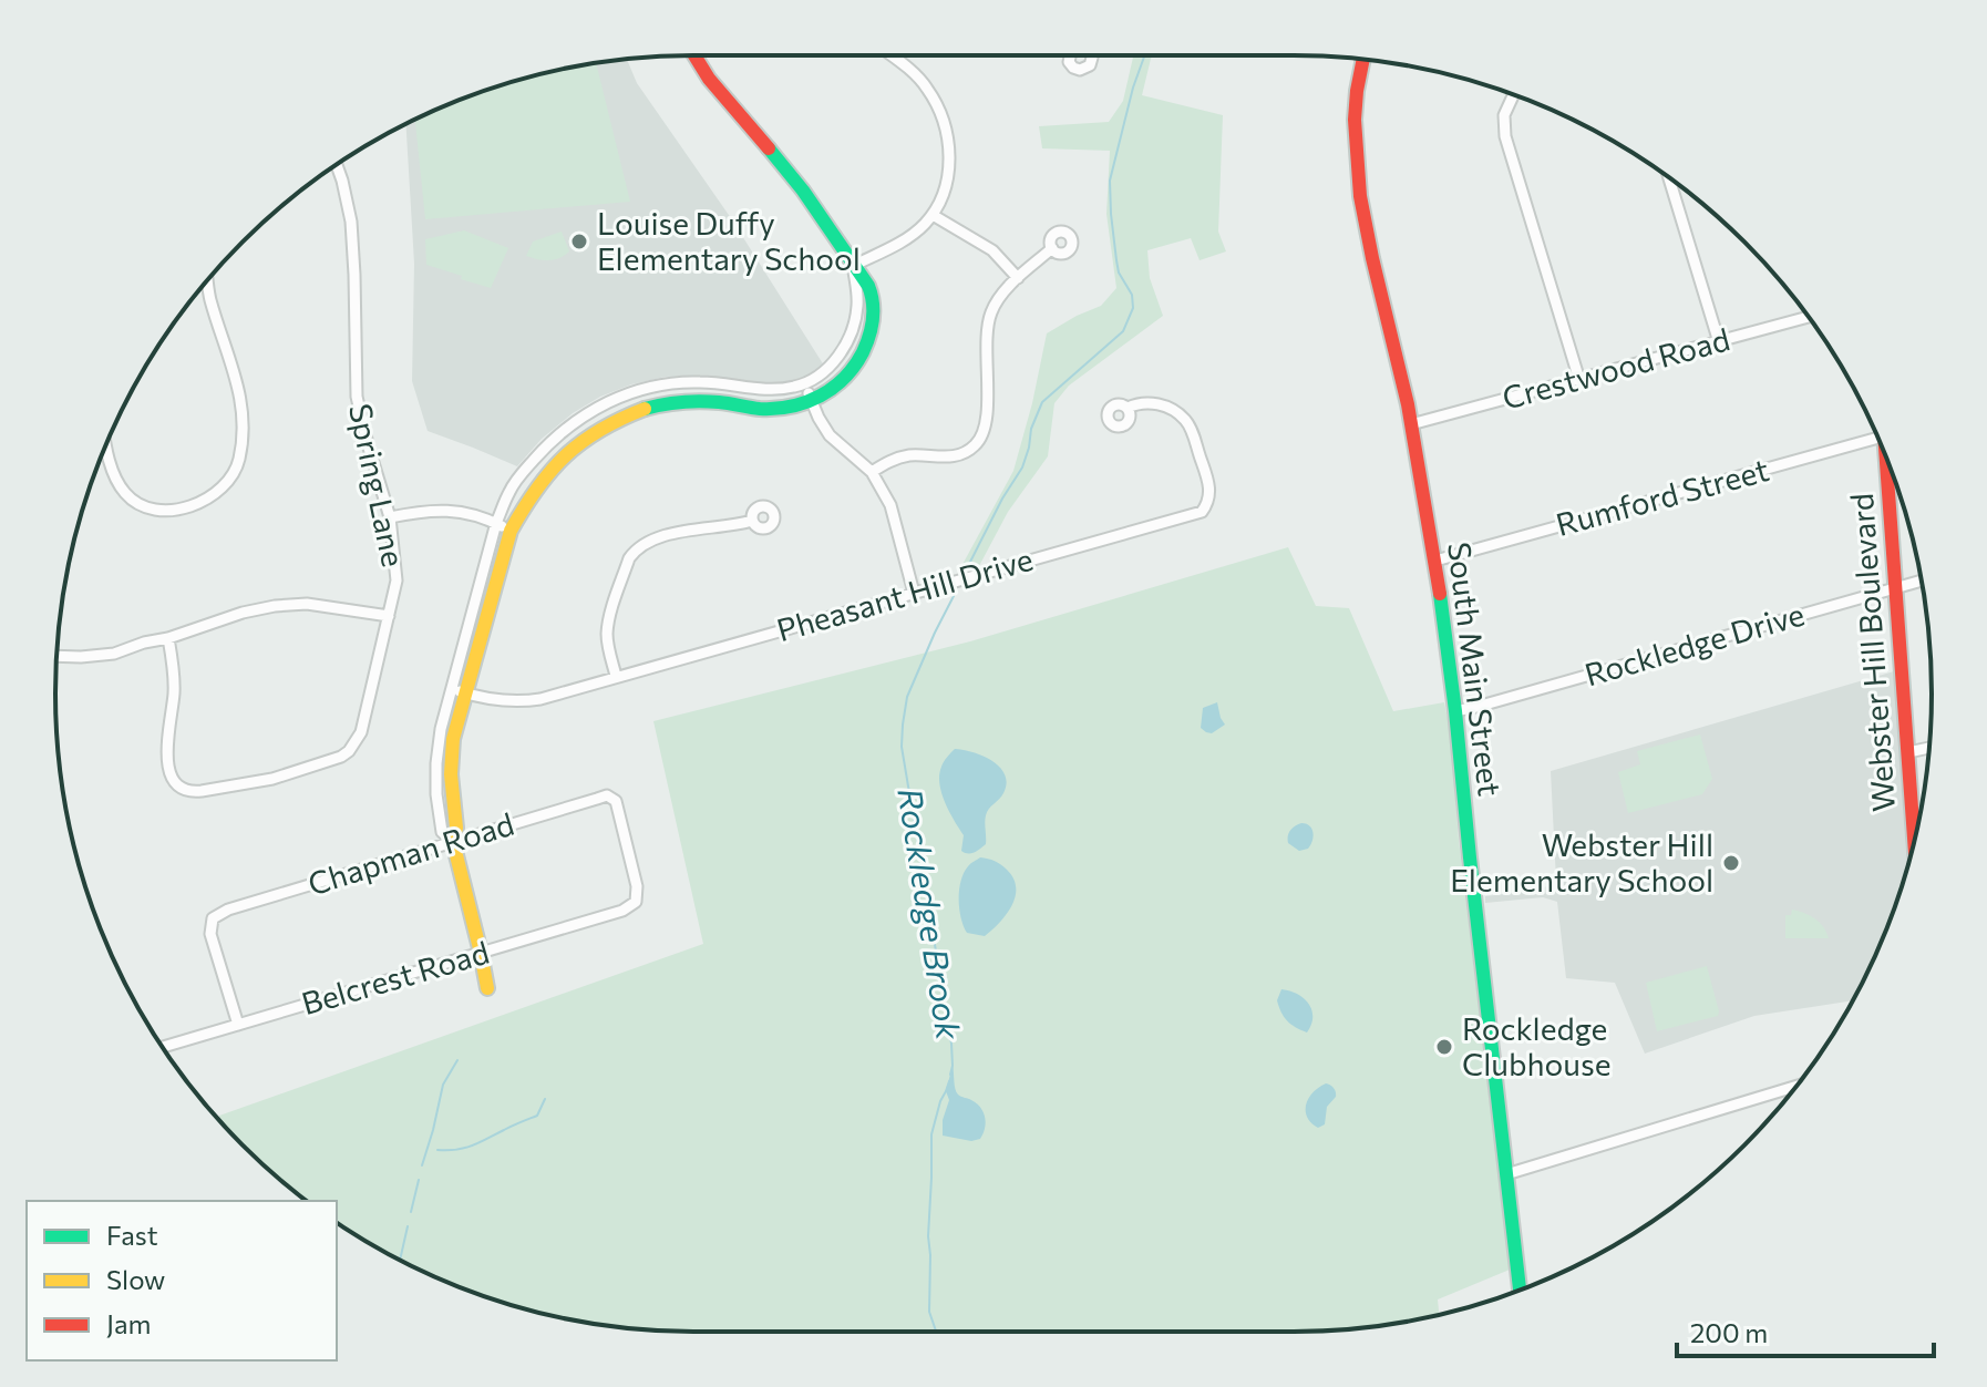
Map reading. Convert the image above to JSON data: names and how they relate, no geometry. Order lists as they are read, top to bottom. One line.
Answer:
{"streets":{"street":["Crestwood Road","Spring Lane","Rumford Street","Pheasant Hill Drive","Rockledge Drive","Webster Hill Boulevard","South Main Street","Chapman Road","Belcrest Road"]},"crossings":[["Crestwood Road","South Main Street"],["Rumford Street","South Main Street"],["Rockledge Drive","Webster Hill Boulevard"],["Rockledge Drive","South Main Street"],["Chapman Road","Belcrest Road"]],"water":["Rockledge Brook"],"places":["Louise Duffy Elementary School","Webster Hill Elementary School","Rockledge Clubhouse"],"legend":["Fast","Slow","Jam"],"scale_bar":"200 m"}
